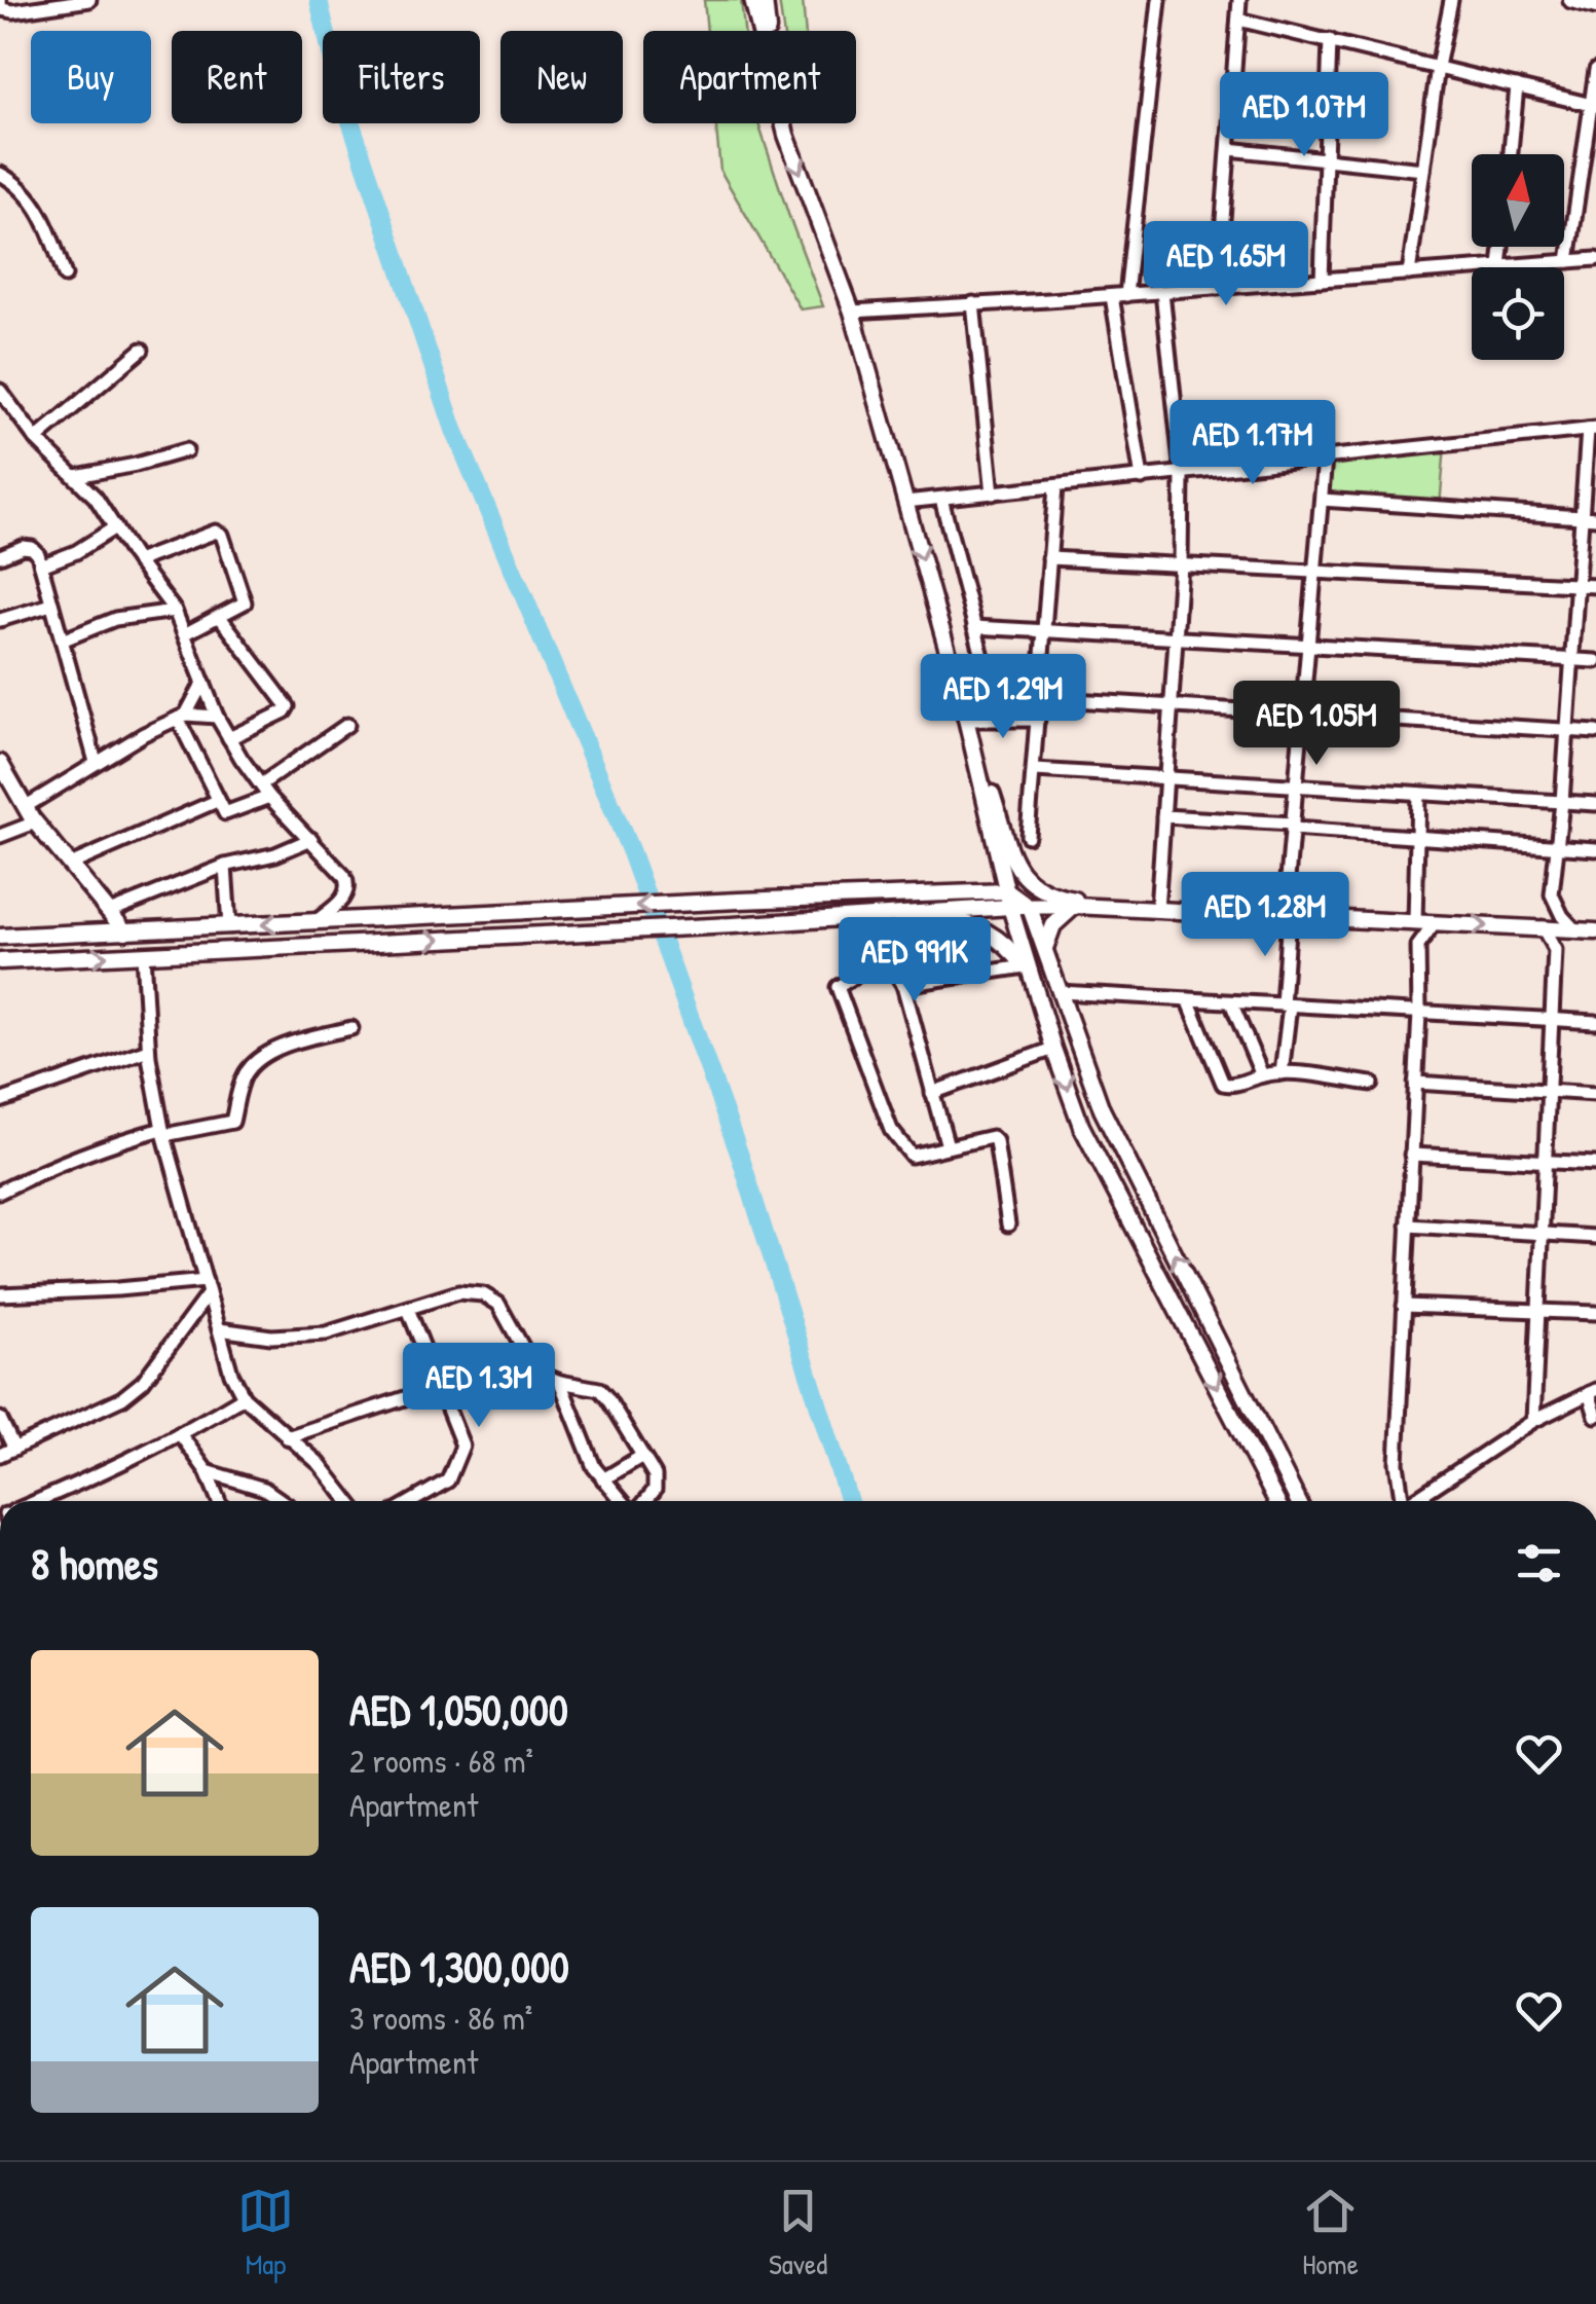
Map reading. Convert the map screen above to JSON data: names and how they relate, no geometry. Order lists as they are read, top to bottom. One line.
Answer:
{"north":"top","page":{"chip":["Buy","Rent","Filters","New","Apartment"],"price":["AED 1.07M","AED 1.65M","AED 1.17M","AED 1.29M","AED 1.05M","AED 1.28M","AED 991K","AED 1.3M"],"heading":"8 homes","list":[{"name":"AED 1,050,000","note":"2 rooms · 68 m² · Apartment"},{"name":"AED 1,300,000","note":"3 rooms · 86 m² · Apartment"}],"tabs":["Map","Saved","Home"]}}
